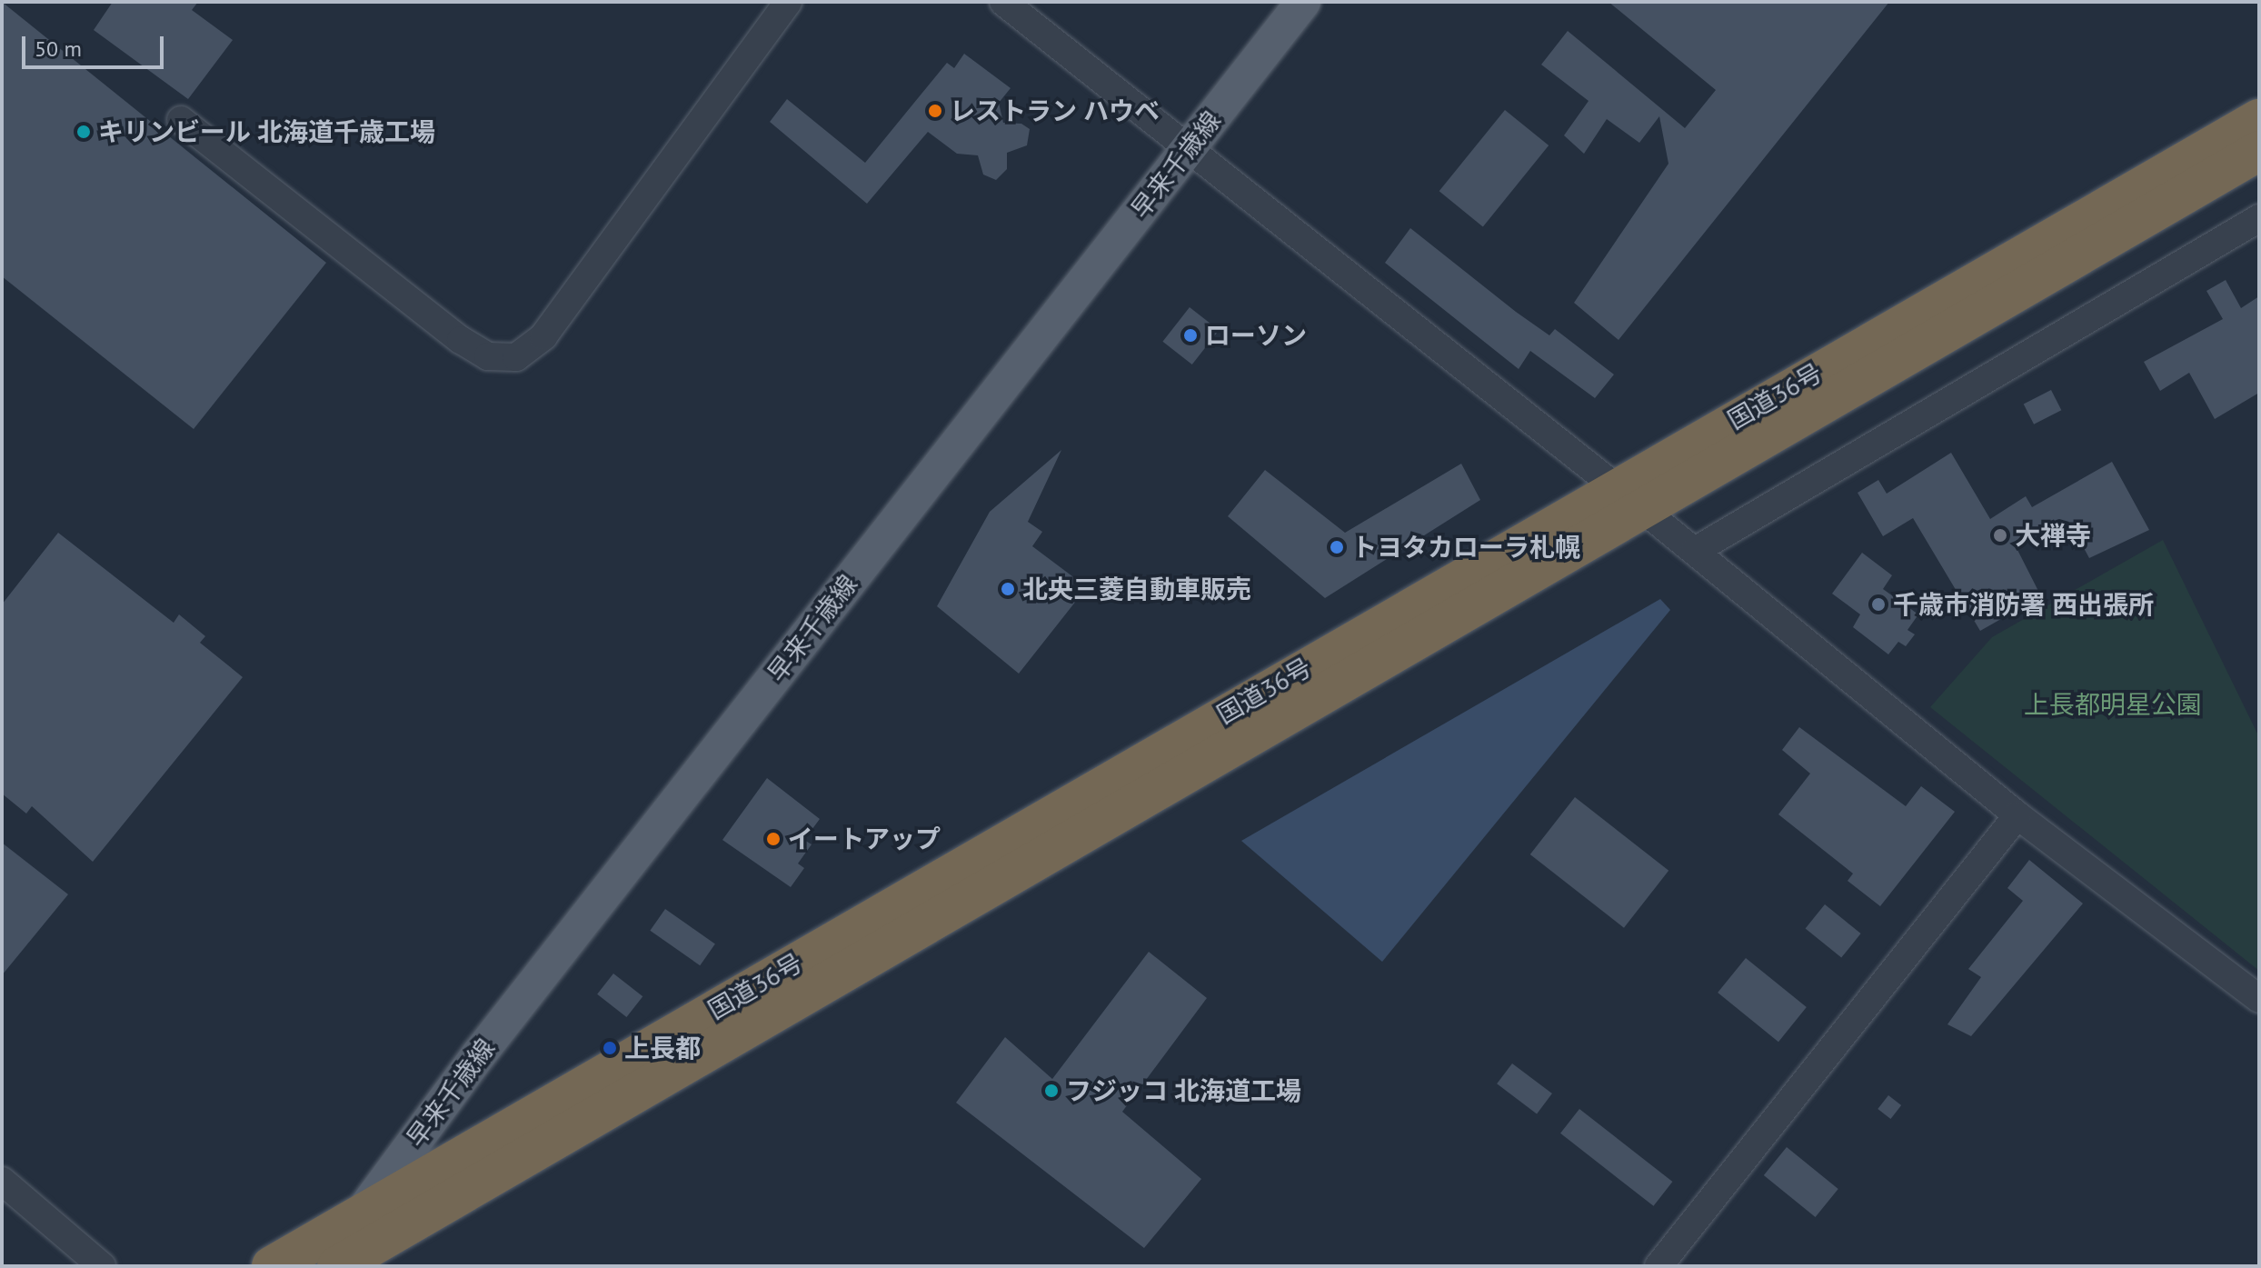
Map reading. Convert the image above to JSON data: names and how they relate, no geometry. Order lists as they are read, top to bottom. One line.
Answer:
{"streets":{"highway":["国道36号"],"main road":["早来千歳線"]},"crossings":[["早来千歳線","国道36号"]],"parks":["上長都明星公園"],"places":["レストラン ハウベ","キリンビール 北海道千歳工場","ローソン","大禅寺","トヨタカローラ札幌","北央三菱自動車販売","千歳市消防署 西出張所","イートアップ","上長都","フジッコ 北海道工場"],"scale_bar":"50 m"}
